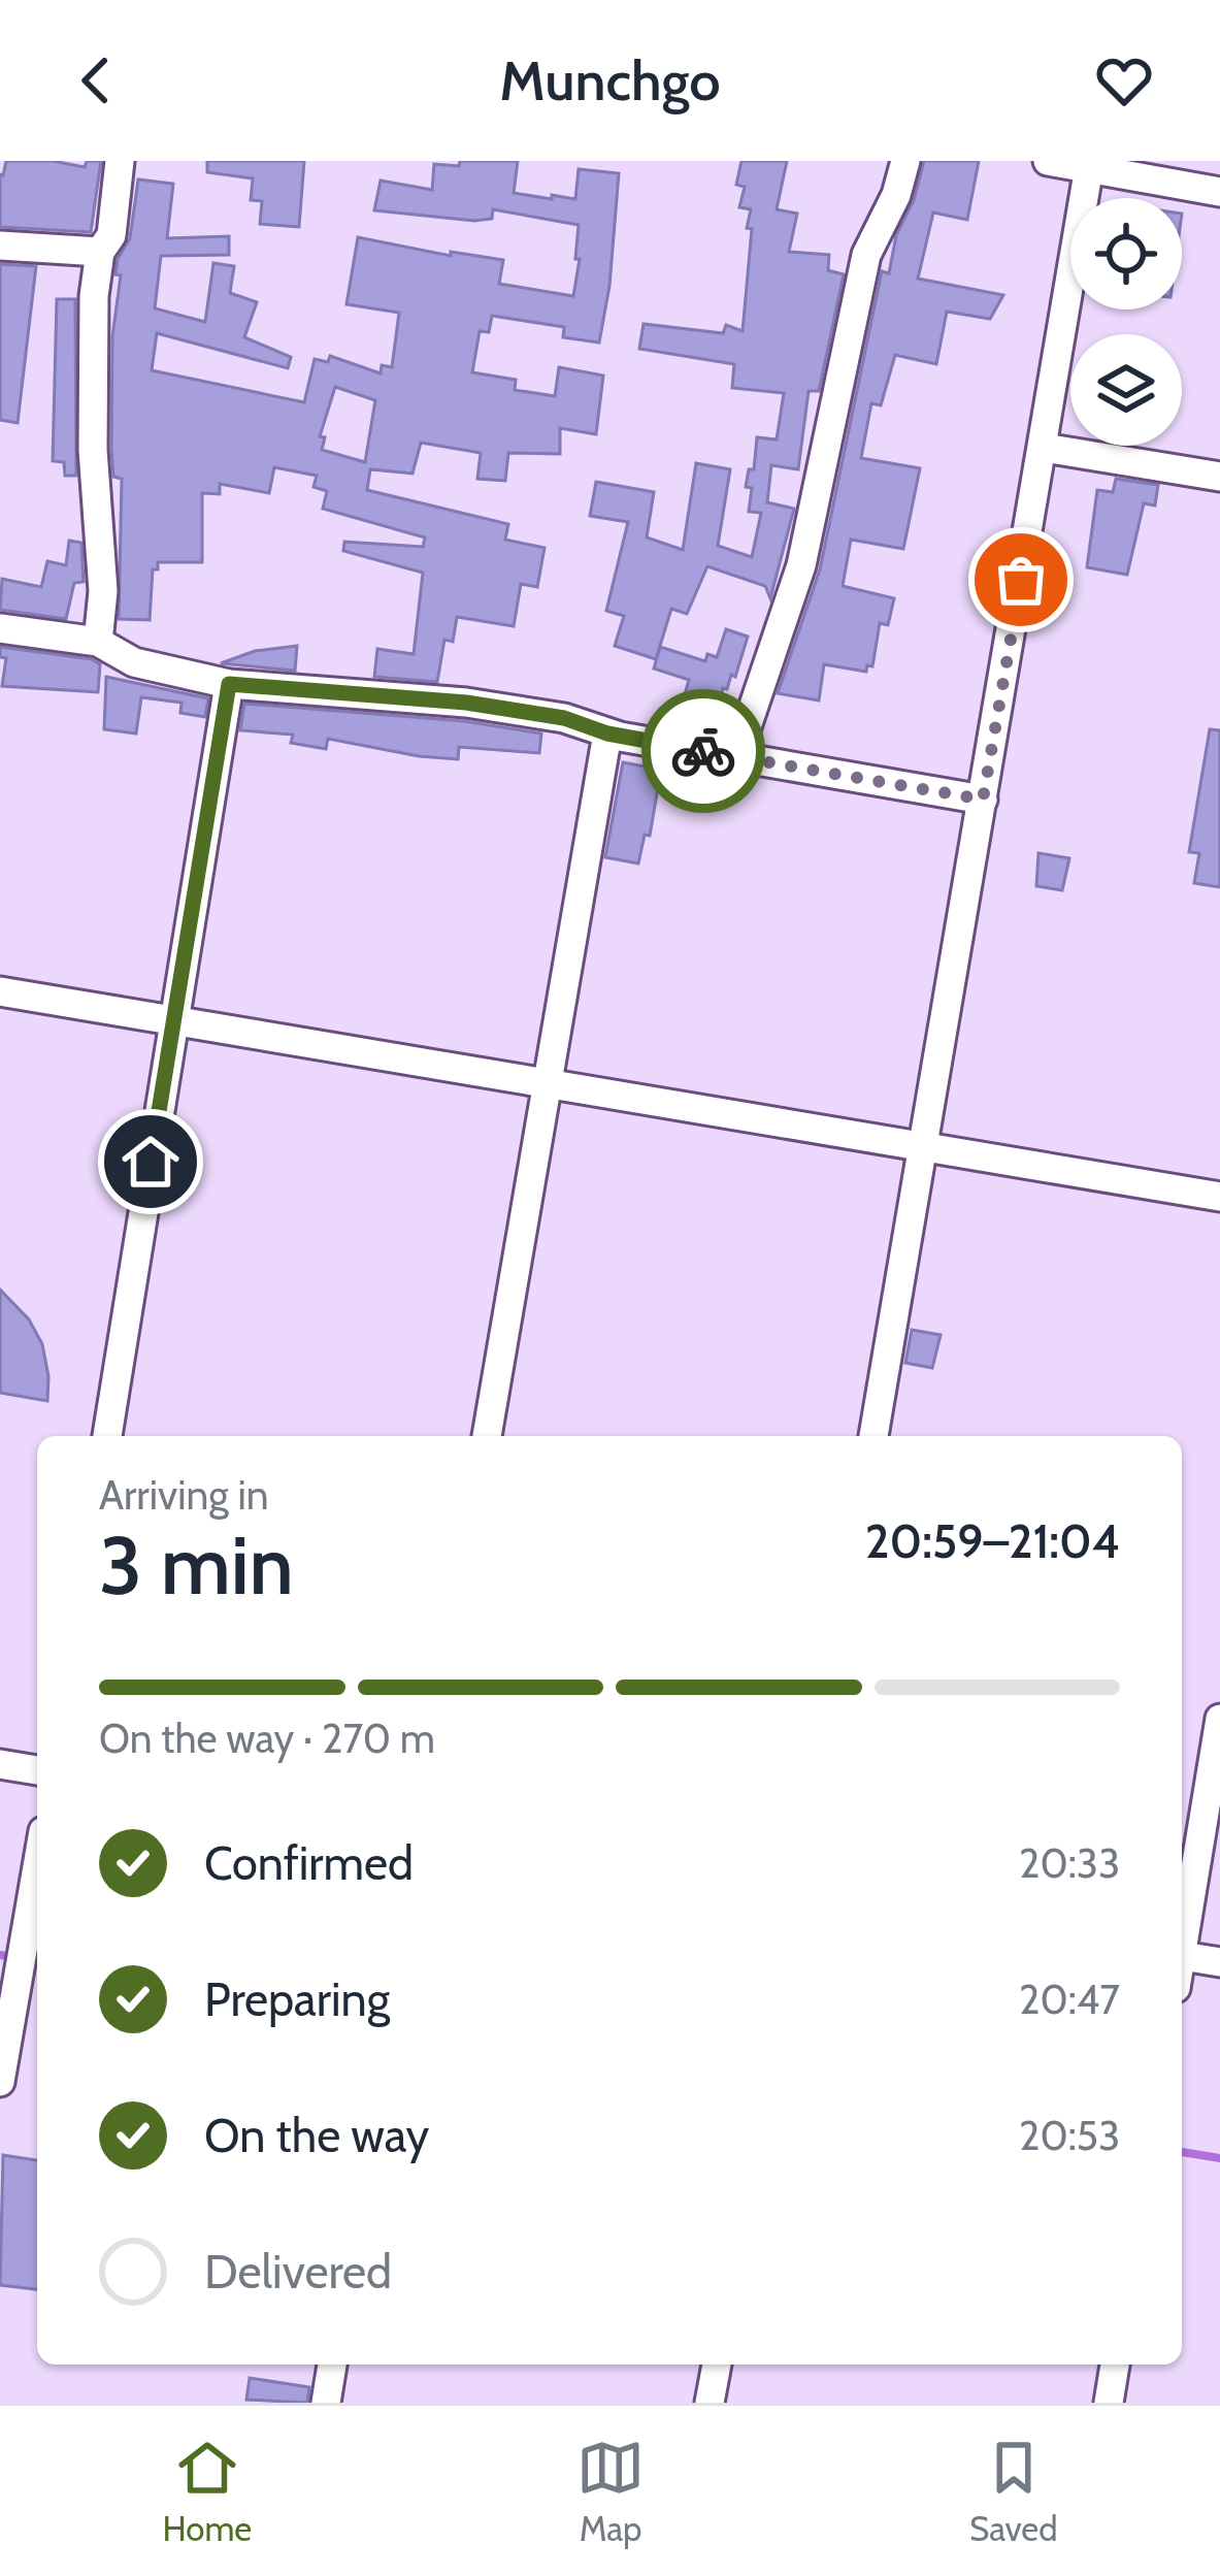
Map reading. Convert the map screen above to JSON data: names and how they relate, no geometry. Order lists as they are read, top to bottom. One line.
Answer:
{"page":{"header":"Munchgo","heading":["3 min","Arriving in","20:59–21:04"],"bar":"On the way · 270 m","list":[["Confirmed","20:33"],["Preparing","20:47"],["On the way","20:53"],"Delivered"],"tabs":["Home","Map","Saved"]}}
